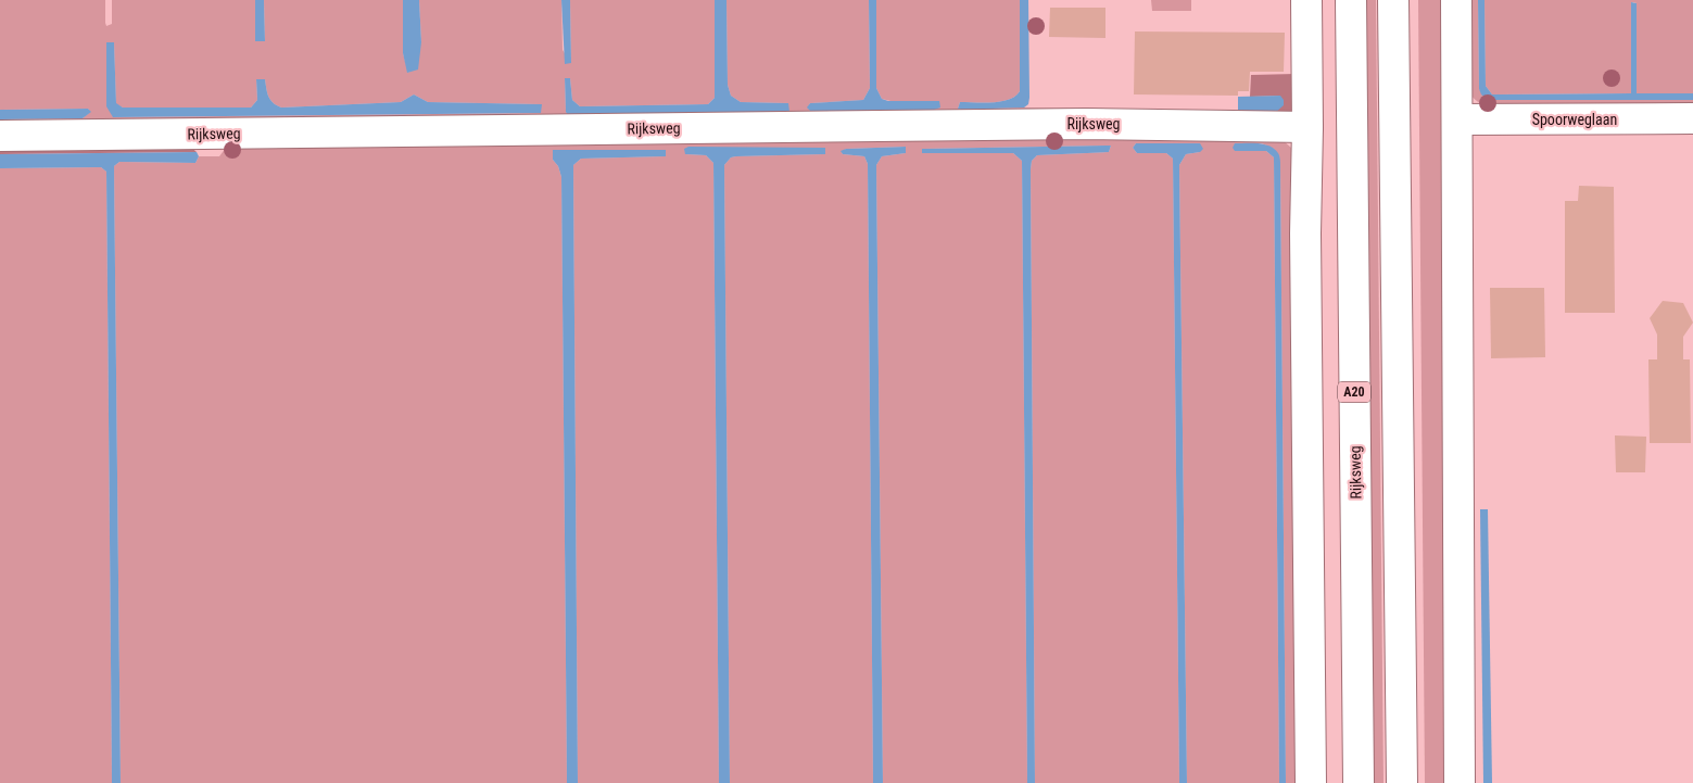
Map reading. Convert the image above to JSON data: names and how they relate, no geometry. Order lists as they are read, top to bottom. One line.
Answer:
{"streets":{"main road":["Spoorweglaan","Rijksweg","A20"]}}
